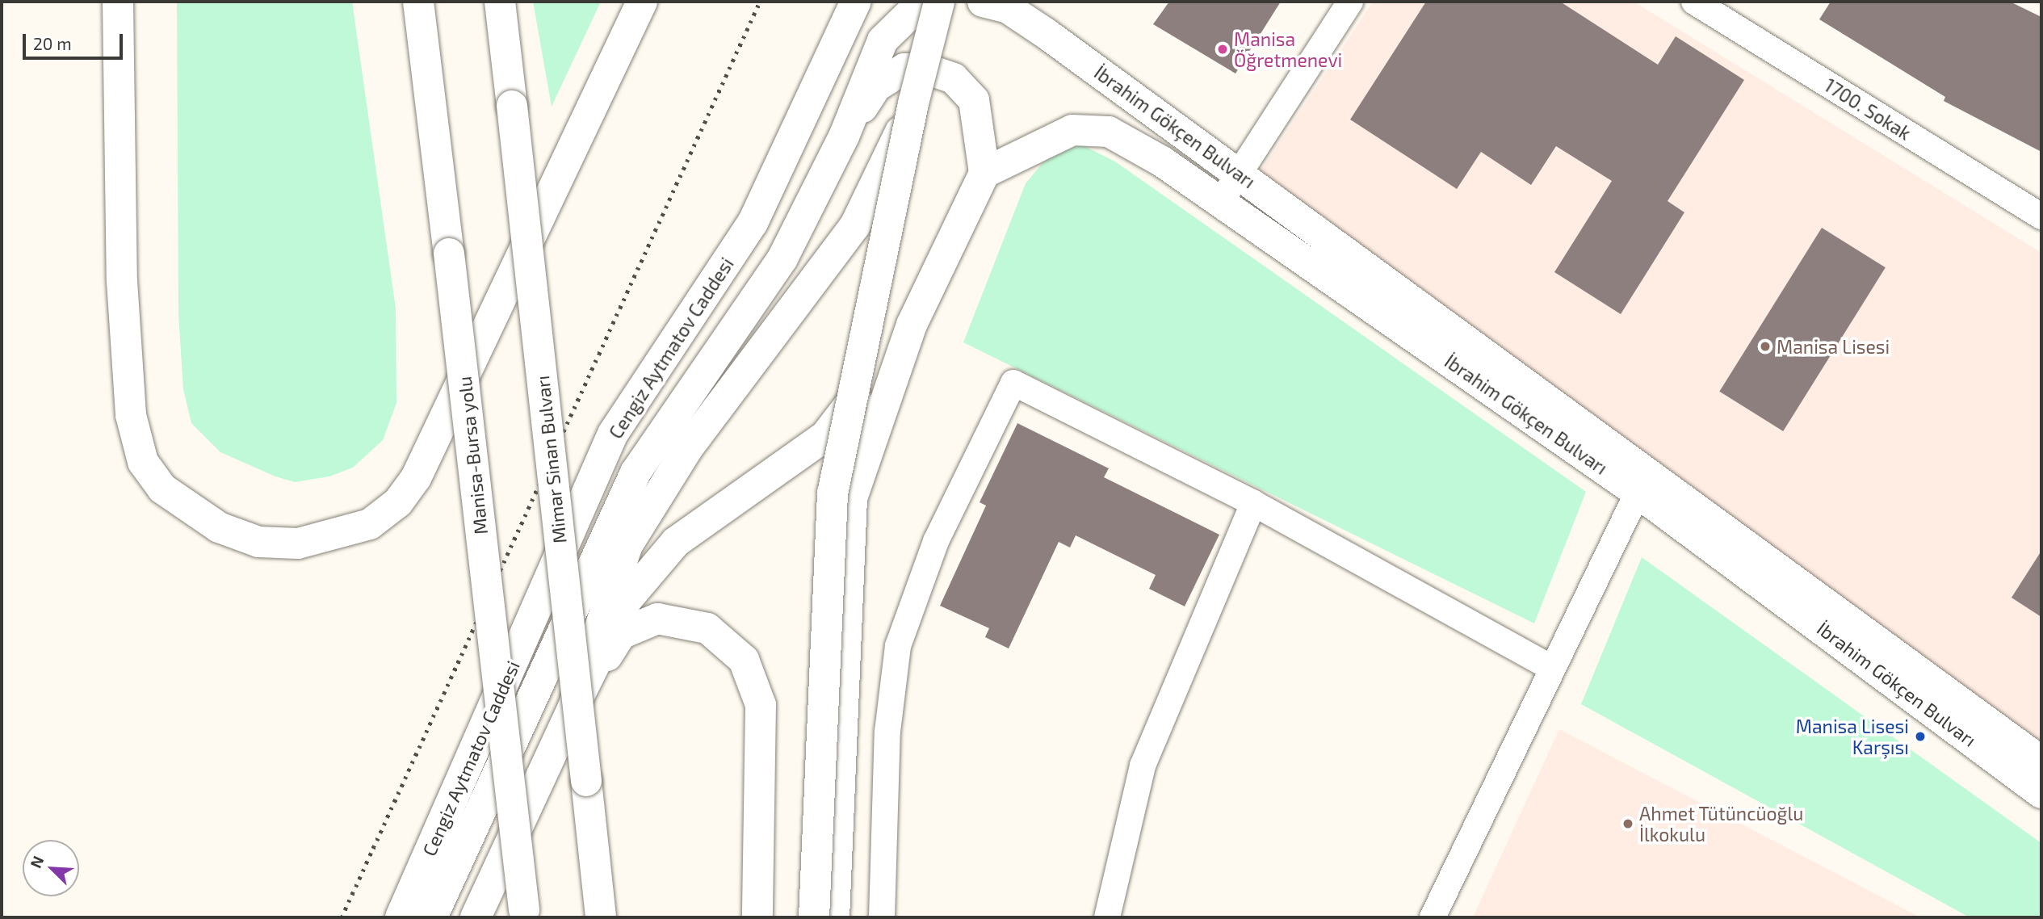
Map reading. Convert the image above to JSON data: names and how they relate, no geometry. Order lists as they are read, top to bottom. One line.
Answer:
{"streets":{"main road":["İbrahim Gökçen Bulvarı","Cengiz Aytmatov Caddesi","Manisa-Bursa yolu","Mimar Sinan Bulvarı"],"street":["1700. Sokak"]},"places":["Manisa Öğretmenevi","Manisa Lisesi","Manisa Lisesi Karşısı","Ahmet Tütüncüoğlu İlkokulu"],"scale_bar":"20 m","north":"top left"}
